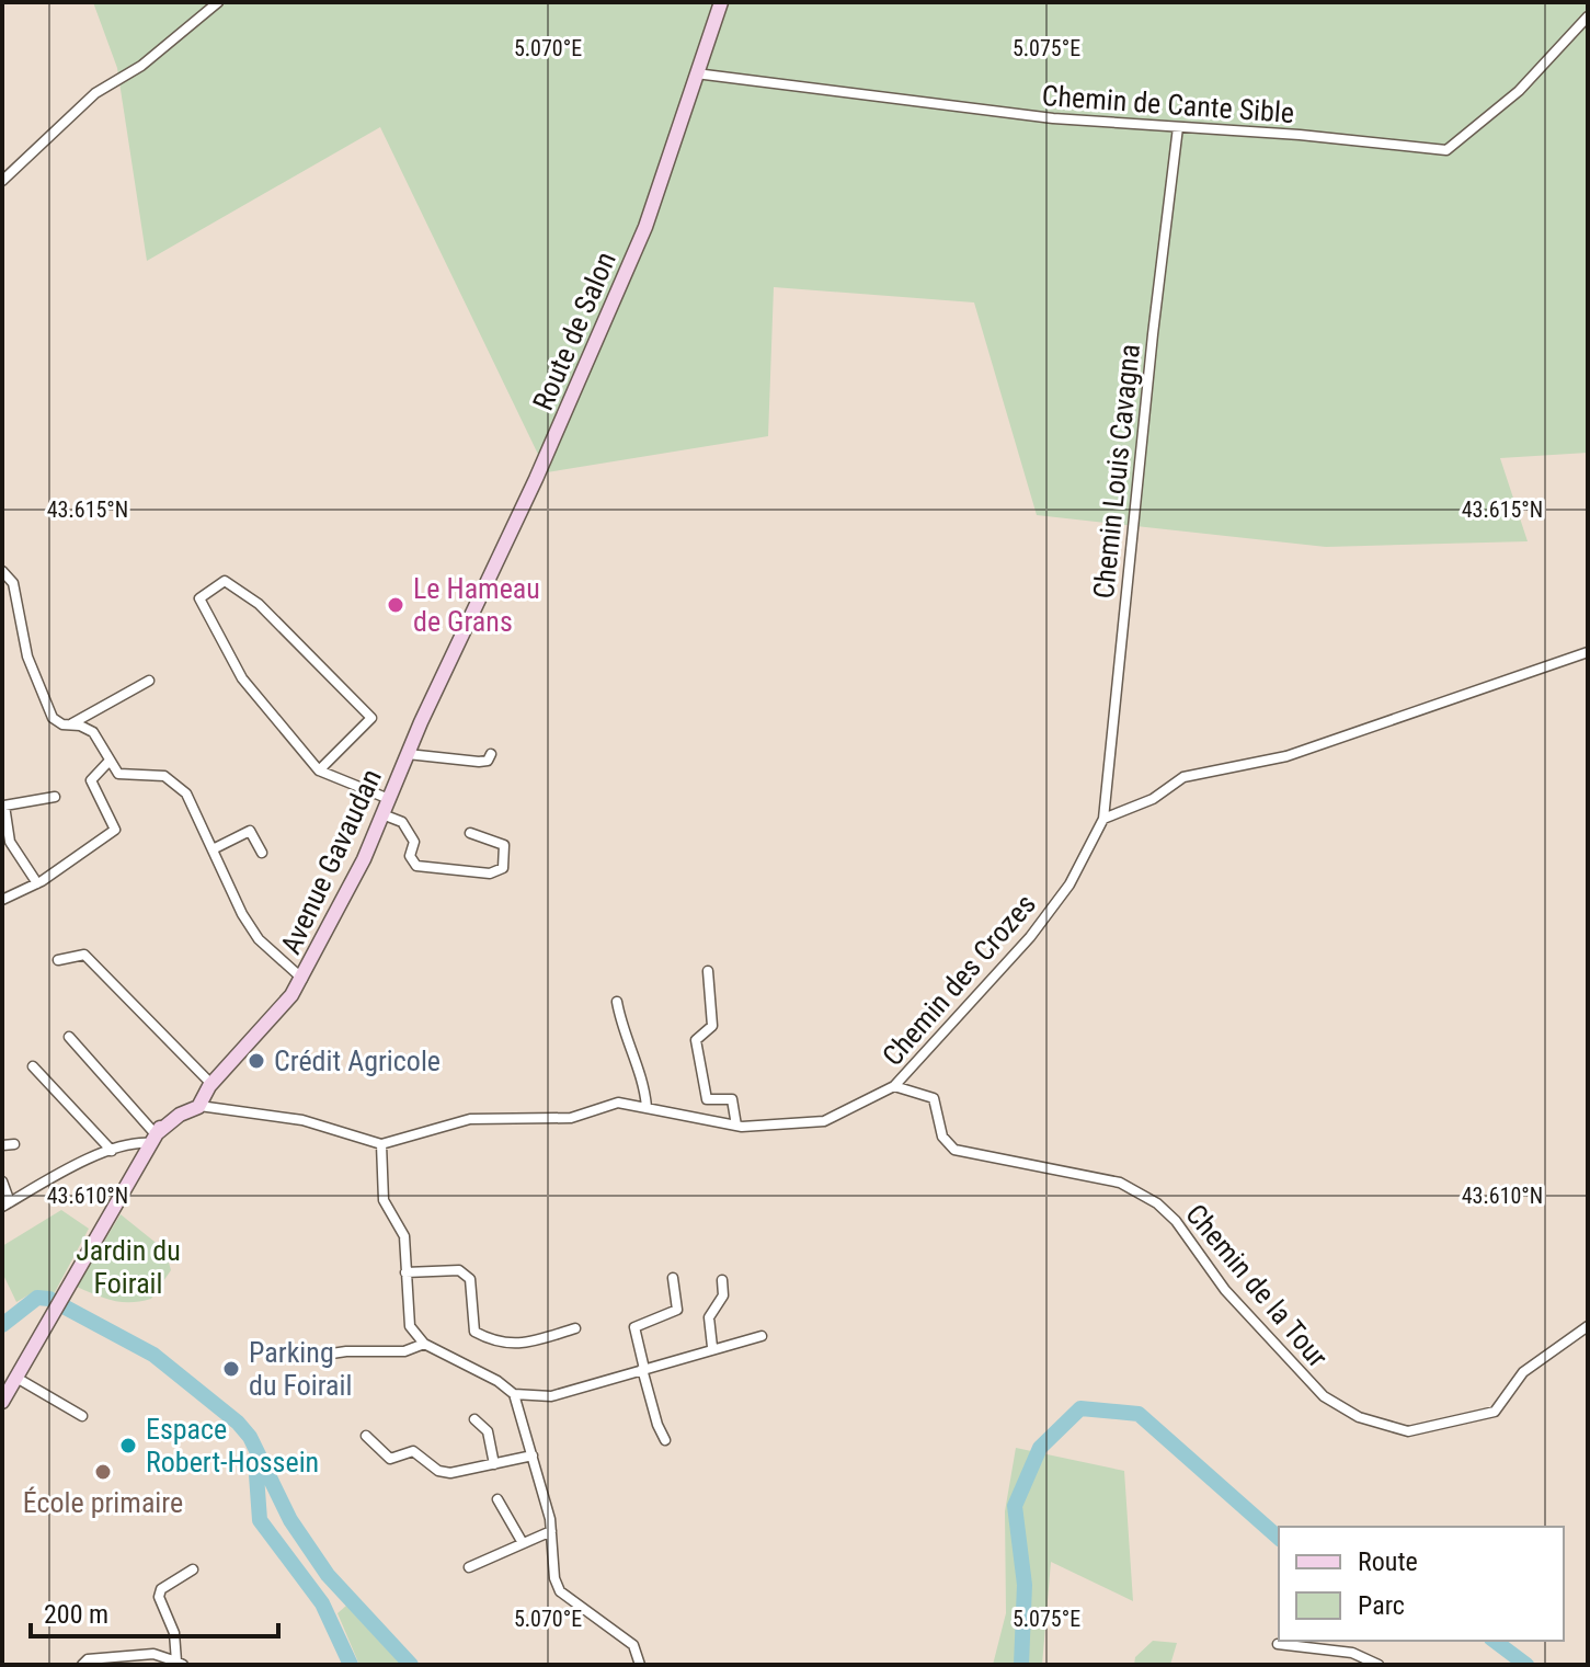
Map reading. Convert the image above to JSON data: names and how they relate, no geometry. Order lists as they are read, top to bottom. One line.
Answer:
{"streets":{"street":["Chemin de Cante Sible","Route de Salon","Chemin Louis Cavagna","Avenue Gavaudan","Chemin des Crozes","Chemin de la Tour"]},"crossings":[["Chemin de Cante Sible","Route de Salon"],["Chemin de Cante Sible","Chemin Louis Cavagna"],["Route de Salon","Avenue Gavaudan"],["Chemin Louis Cavagna","Chemin des Crozes"],["Chemin des Crozes","Chemin de la Tour"]],"parks":["Jardin du Foirail"],"places":["Le Hameau de Grans","Crédit Agricole","Parking du Foirail","Espace Robert-Hossein","École primaire"],"legend":["Route","Parc"],"scale_bar":"200 m","coordinates":["5.070°E","5.075°E","43.615°N","43.610°N"]}
